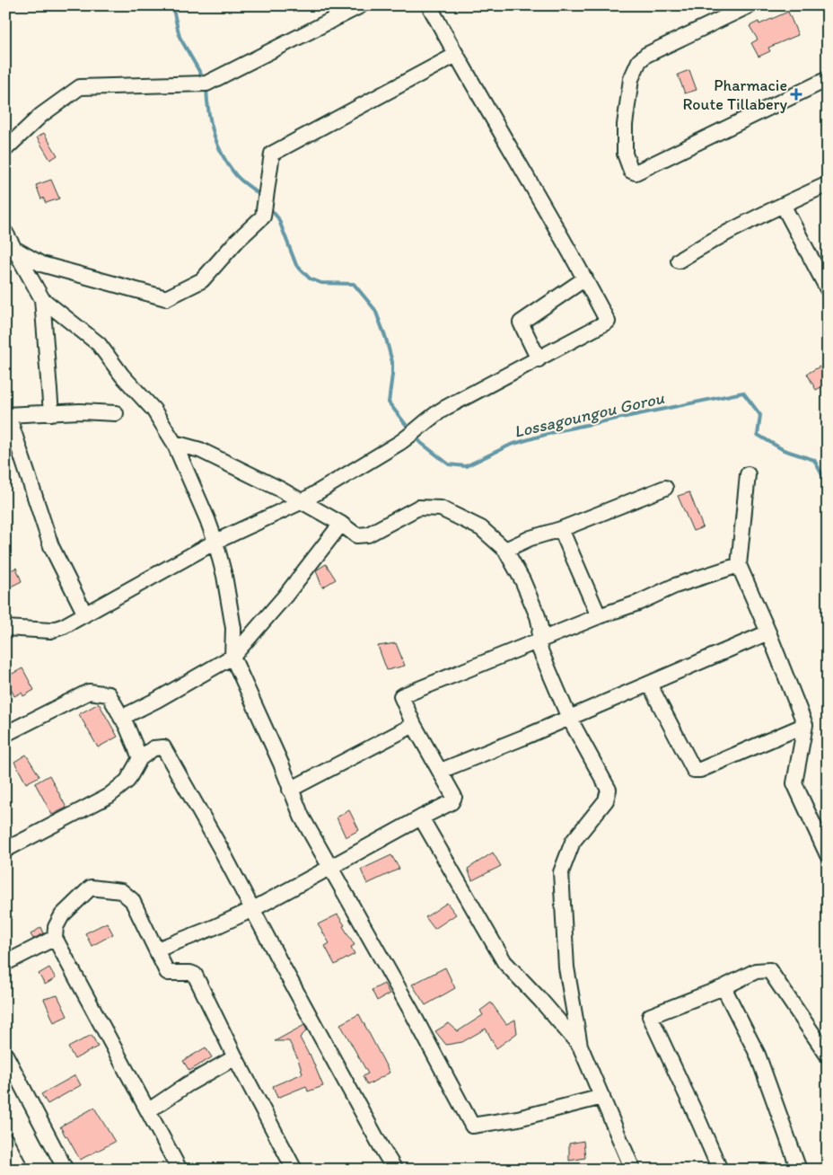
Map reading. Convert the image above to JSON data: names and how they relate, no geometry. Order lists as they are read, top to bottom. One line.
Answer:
{"water":["Lossagoungou Gorou"],"places":{"health":["Pharmacie Route Tillabery"]}}
